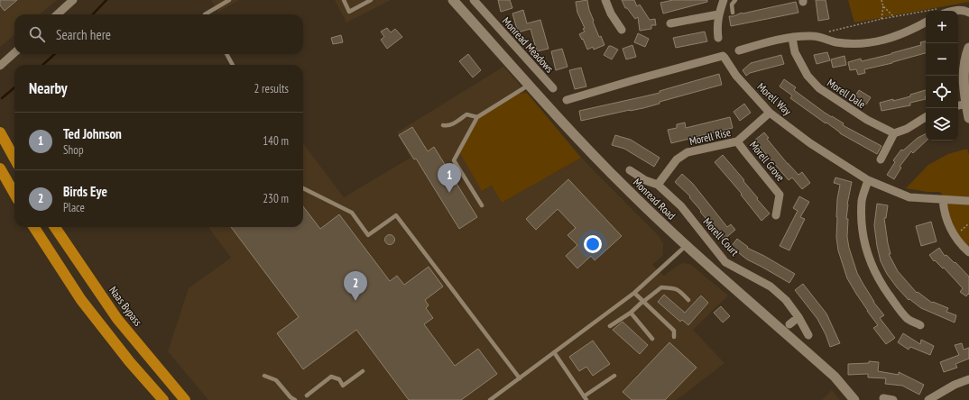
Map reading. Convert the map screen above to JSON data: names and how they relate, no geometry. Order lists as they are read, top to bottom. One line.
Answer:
{"streets":{"highway":["Naas Bypass"],"street":["Monread Meadows","Morell Dale","Morell Way","Morell Rise","Morell Grove","Monread Road","Morell Court"]},"crossings":[["Morell Way","Morell Rise"],["Morell Rise","Morell Grove"],["Morell Rise","Morell Court"]],"page":{"map_buttons":["+","−"],"search":"Search here","heading":["Nearby","2 results"],"list":[{"mark":"1","name":"Ted Johnson","note":"Shop","value":"140 m"},{"mark":"2","name":"Birds Eye","note":"Place","value":"230 m"}],"pins":["1","2"]}}
